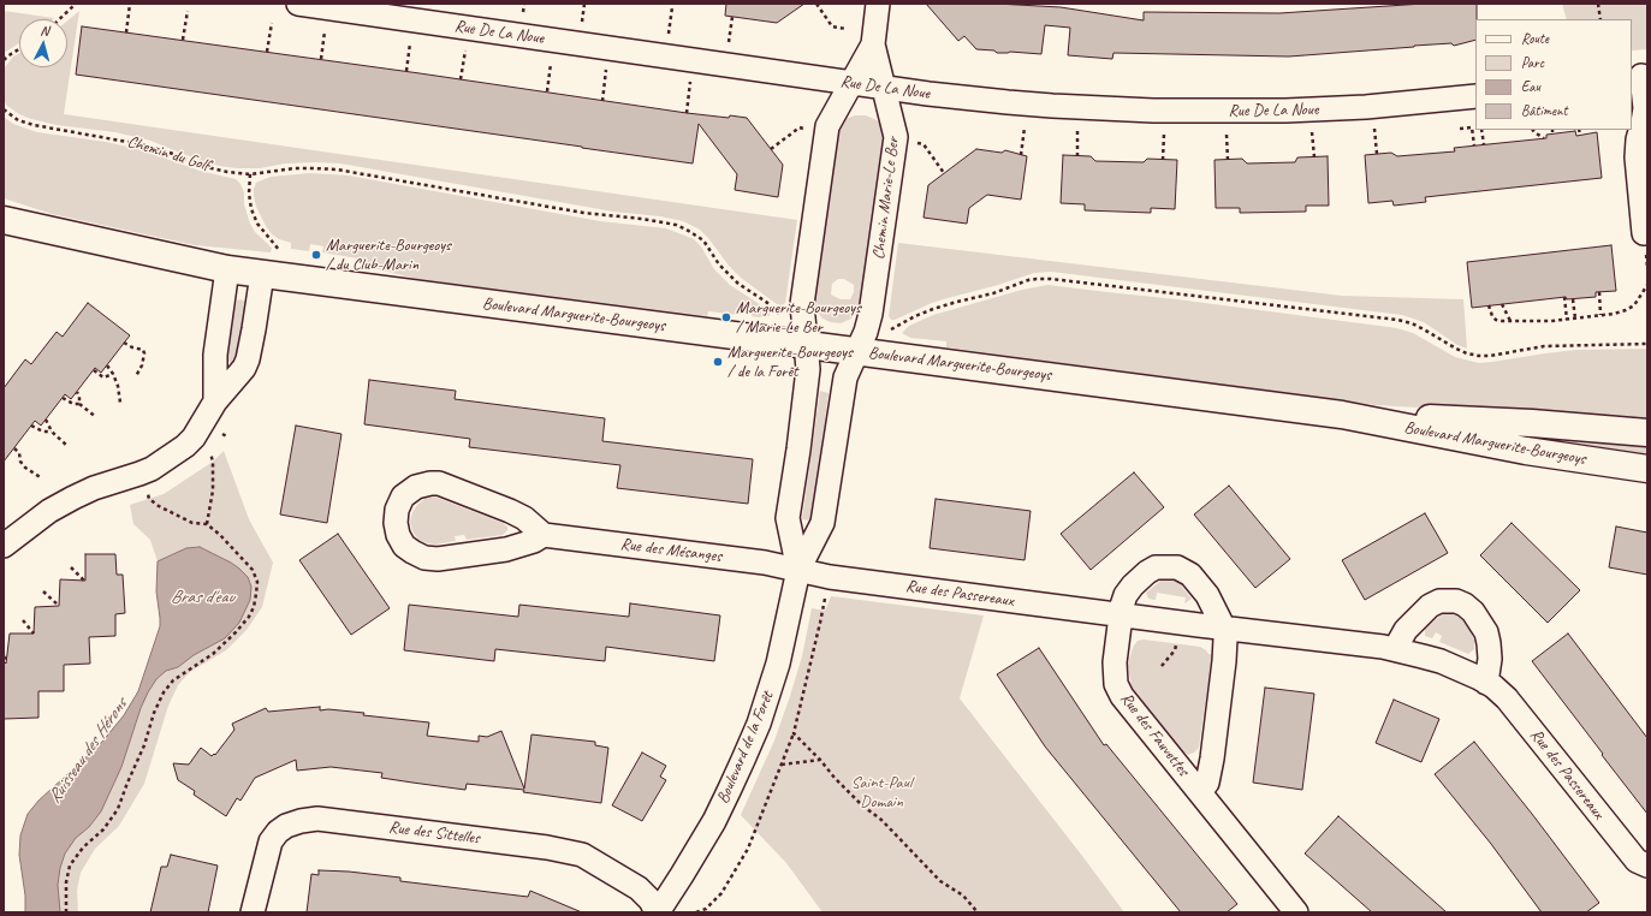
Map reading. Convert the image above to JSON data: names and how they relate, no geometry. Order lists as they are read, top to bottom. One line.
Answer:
{"streets":{"street":["Rue De La Noue","Chemin Marie-Le Ber","Boulevard Marguerite-Bourgeoys","Rue des Mésanges","Rue des Passereaux","Rue des Fauvettes","Boulevard de la Forêt","Rue des Sittelles"],"path":["Chemin du Golf"]},"crossings":[["Rue De La Noue","Chemin Marie-Le Ber"],["Chemin Marie-Le Ber","Boulevard Marguerite-Bourgeoys"],["Chemin Marie-Le Ber","Boulevard de la Forêt"],["Boulevard Marguerite-Bourgeoys","Boulevard de la Forêt"],["Rue des Mésanges","Rue des Passereaux"],["Rue des Mésanges","Boulevard de la Forêt"],["Rue des Passereaux","Rue des Fauvettes"],["Rue des Passereaux","Boulevard de la Forêt"],["Boulevard de la Forêt","Rue des Sittelles"]],"water":["Bras d'eau","Ruisseau des Hérons"],"parks":["Saint-Paul Domain"],"places":["Marguerite-Bourgeoys / du Club-Marin","Marguerite-Bourgeoys / Marie-Le Ber","Marguerite-Bourgeoys / de la Forêt"],"legend":["Route","Parc","Eau","Bâtiment"],"north":"top"}
